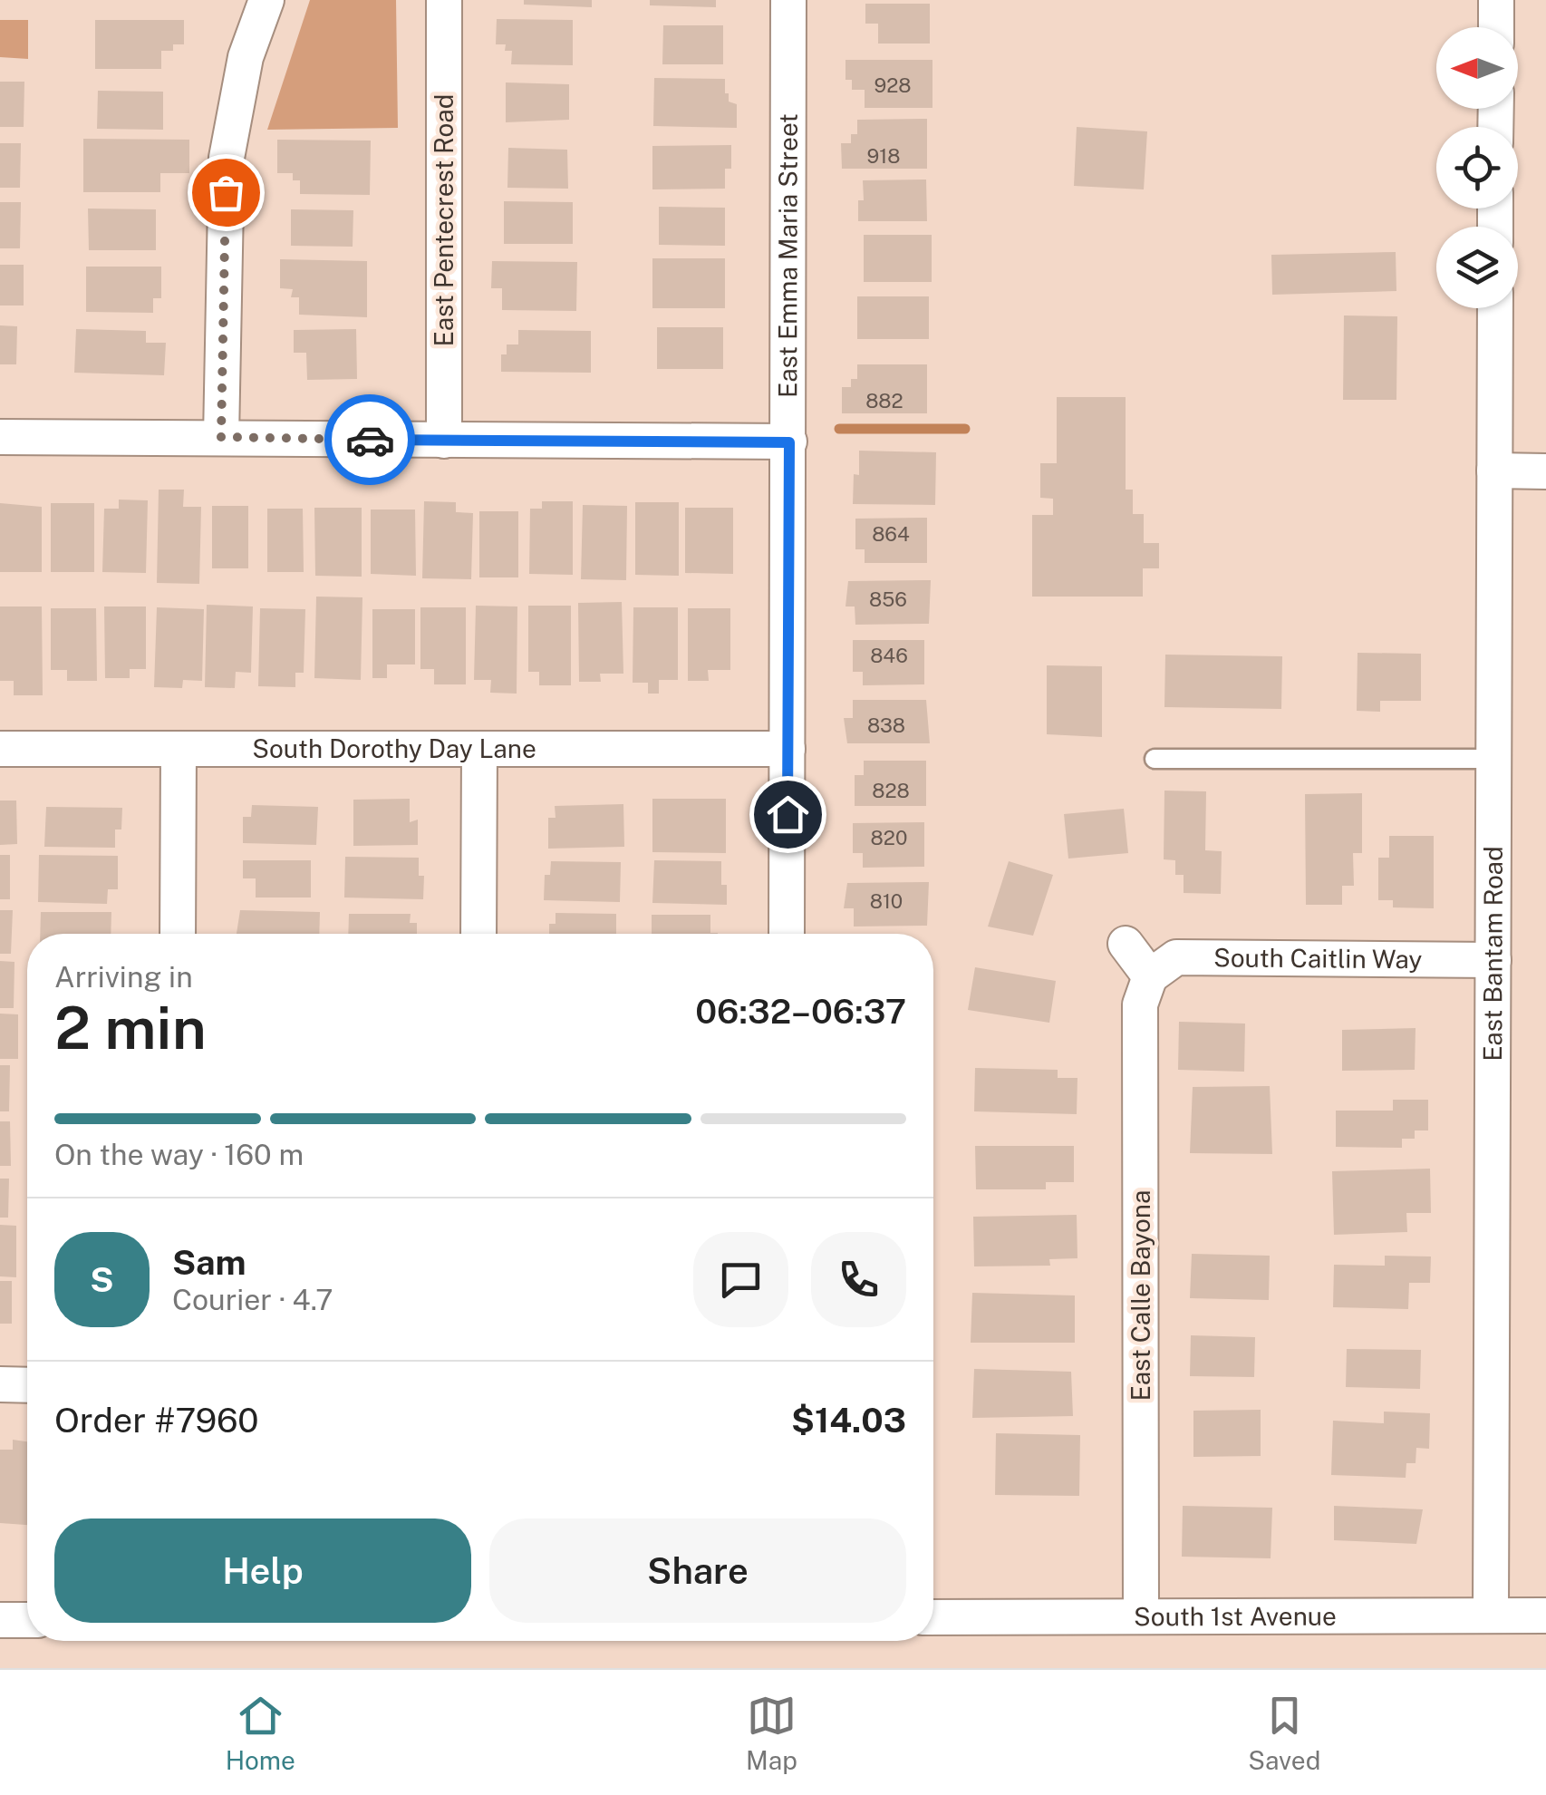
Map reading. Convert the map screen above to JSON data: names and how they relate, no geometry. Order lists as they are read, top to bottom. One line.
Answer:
{"streets":{"street":["East Pentecrest Road","East Emma Maria Street","South Dorothy Day Lane","East Bantam Road","South Caitlin Way","East Calle Bayona","South 1st Avenue"]},"crossings":[["East Emma Maria Street","South Dorothy Day Lane"],["East Bantam Road","South Caitlin Way"],["East Bantam Road","South 1st Avenue"],["South Caitlin Way","East Calle Bayona"],["East Calle Bayona","South 1st Avenue"]],"house_numbers":["928","918","882","864","856","846","838","828","820","810"],"north":"left","page":{"heading":["2 min","Arriving in","06:32–06:37"],"panel":["Sam","Courier · 4.7","Order #7960","$14.03"],"bar":"On the way · 160 m","round":"S","buttons":["Help","Share"],"tabs":["Home","Map","Saved"]}}
